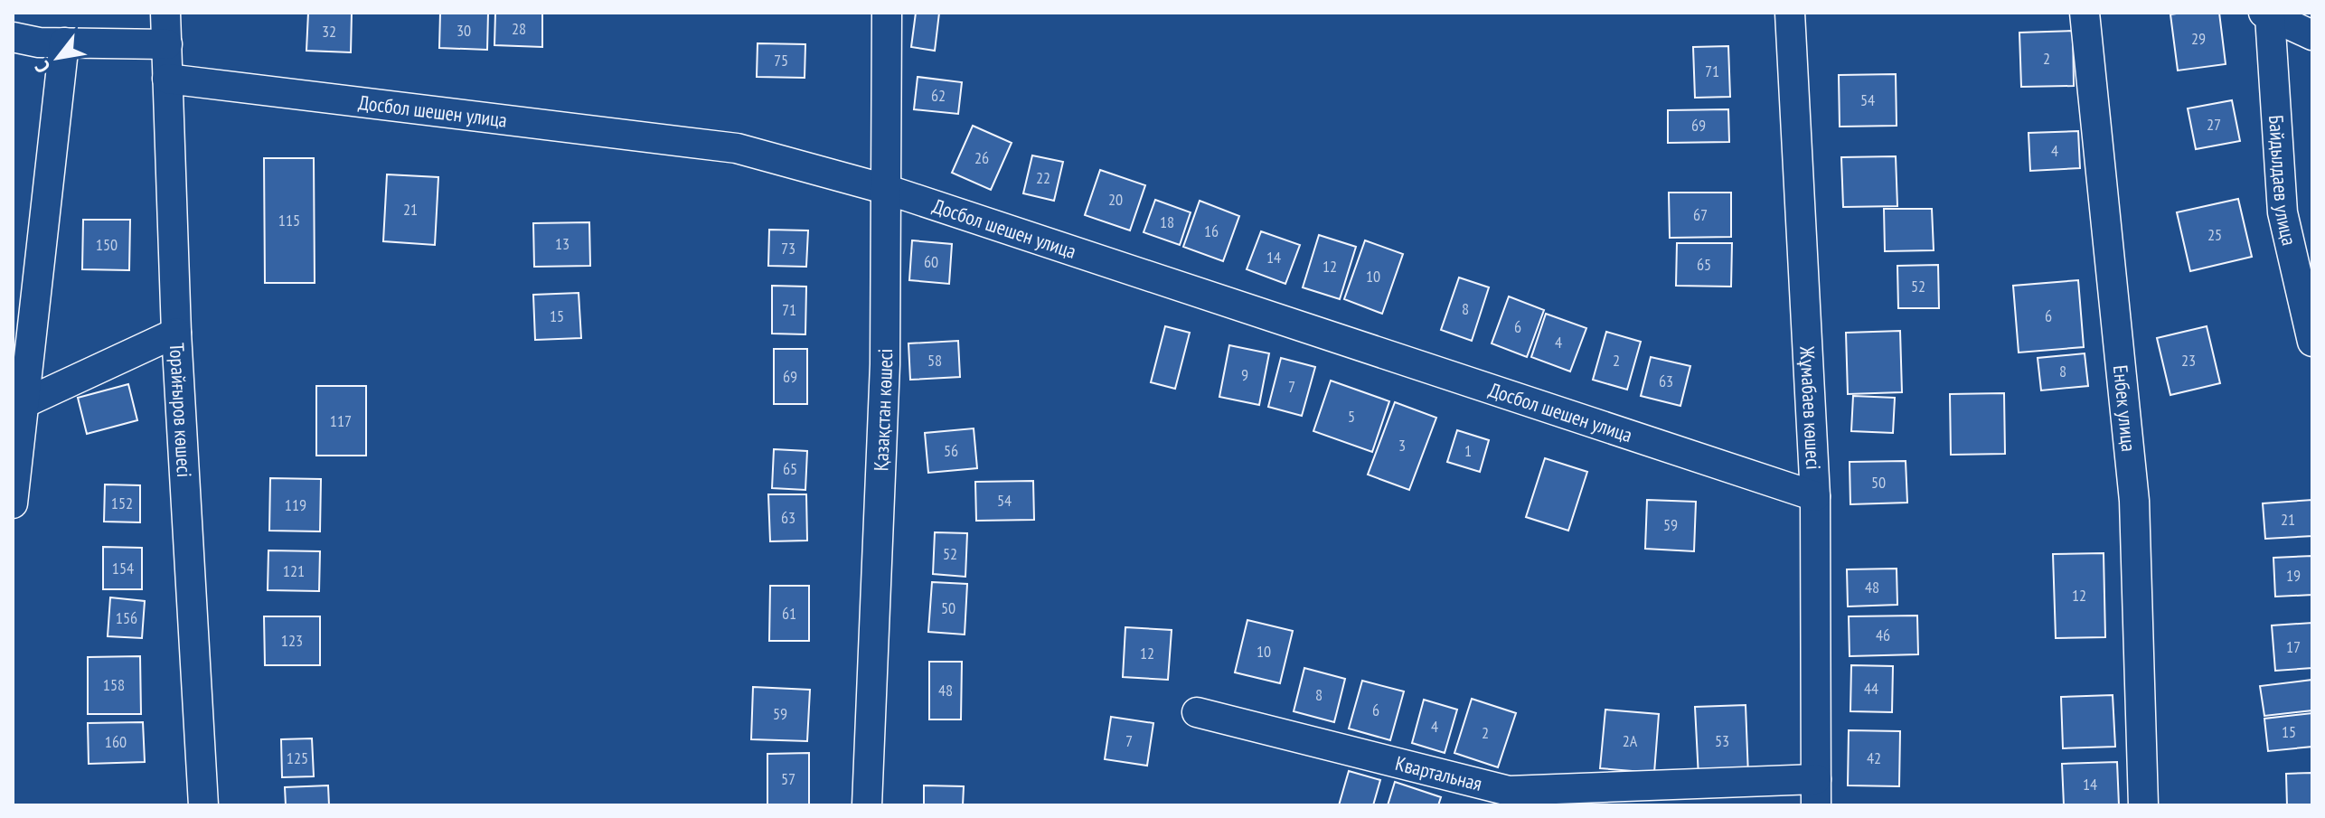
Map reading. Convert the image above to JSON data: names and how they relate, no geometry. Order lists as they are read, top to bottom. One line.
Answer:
{"streets":{"street":["Досбол шешен улица","Байдылдаев улица","Жұмабаев көшесі","Енбек улица","Торайғыров көшесі","Қазақстан көшесі","Квартальная"]},"crossings":[["Досбол шешен улица","Жұмабаев көшесі"],["Досбол шешен улица","Торайғыров көшесі"],["Досбол шешен улица","Қазақстан көшесі"],["Жұмабаев көшесі","Квартальная"]],"house_numbers":["28","30","32","29","2","75","71","62","54","27","69","4","26","22","20","21","67","115","18","16","25","13","150","73","14","60","65","12","10","52","8","71","15","6","6","4","58","2","23","8","9","69","63","7","5","117","3","56","1","65","50","54","152","119","63","21","59","52","154","121","19","48","12","50","61","156","46","123","17","10","12","158","44","48","8","6","59","4","15","2","7","2А","53","160","125","42","57","14"],"north":"bottom left"}
